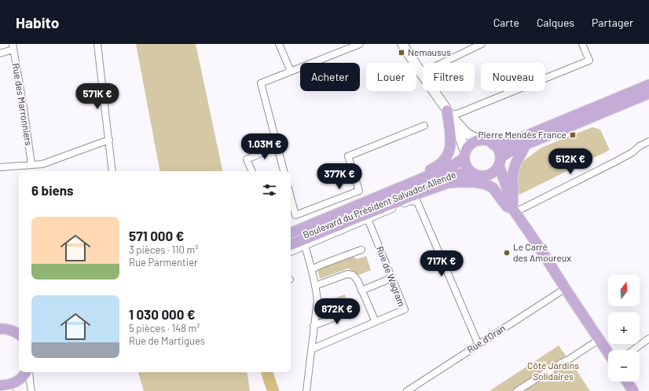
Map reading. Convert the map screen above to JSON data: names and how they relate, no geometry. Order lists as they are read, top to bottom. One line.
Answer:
{"streets":{"main road":["Boulevard du Président Salvador Allende"],"street":["Rue des Marronniers","Rue de Wagram","Rue d'Oran"]},"parks":["Côté Jardins Solidaires"],"places":{"transit":["Nemausus","Pierre Mendès France"],"other":["Le Carré des Amoureux"]},"north":"top","page":{"header":"Habito","nav":["Carte","Calques","Partager"],"chip":["Acheter","Louer","Filtres","Nouveau"],"price":["571K €","1.03M €","512K €","377K €","717K €","872K €"],"heading":"6 biens","list":[{"name":"571 000 €","note":"3 pièces · 110 m² · Rue Parmentier"},{"name":"1 030 000 €","note":"5 pièces · 148 m² · Rue de Martigues"}],"map_buttons":["+","−"]}}
